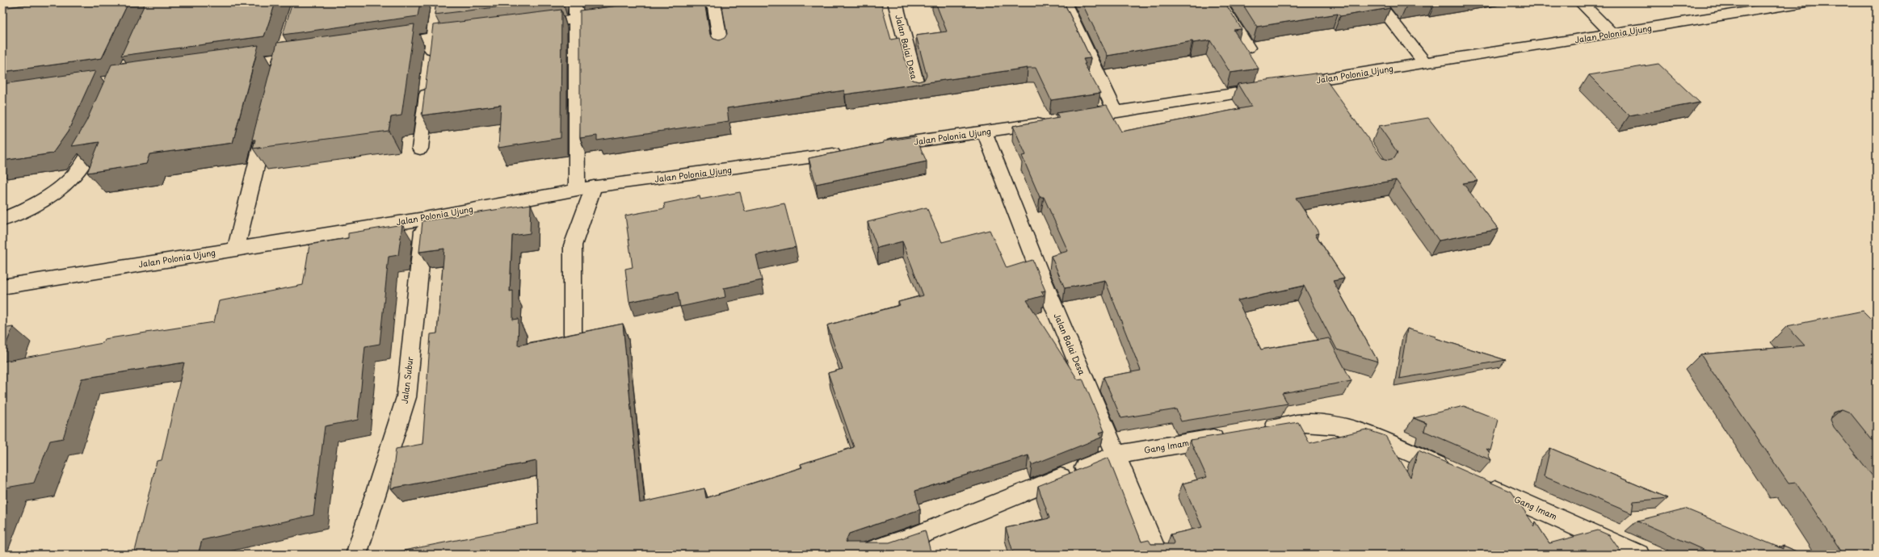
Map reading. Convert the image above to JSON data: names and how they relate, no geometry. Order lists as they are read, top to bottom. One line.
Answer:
{"streets":{"street":["Jalan Polonia Ujung","Jalan Balai Desa","Jalan Subur","Gang Imam"]},"crossings":[["Jalan Polonia Ujung","Jalan Balai Desa"],["Jalan Polonia Ujung","Jalan Subur"],["Jalan Balai Desa","Gang Imam"]]}
